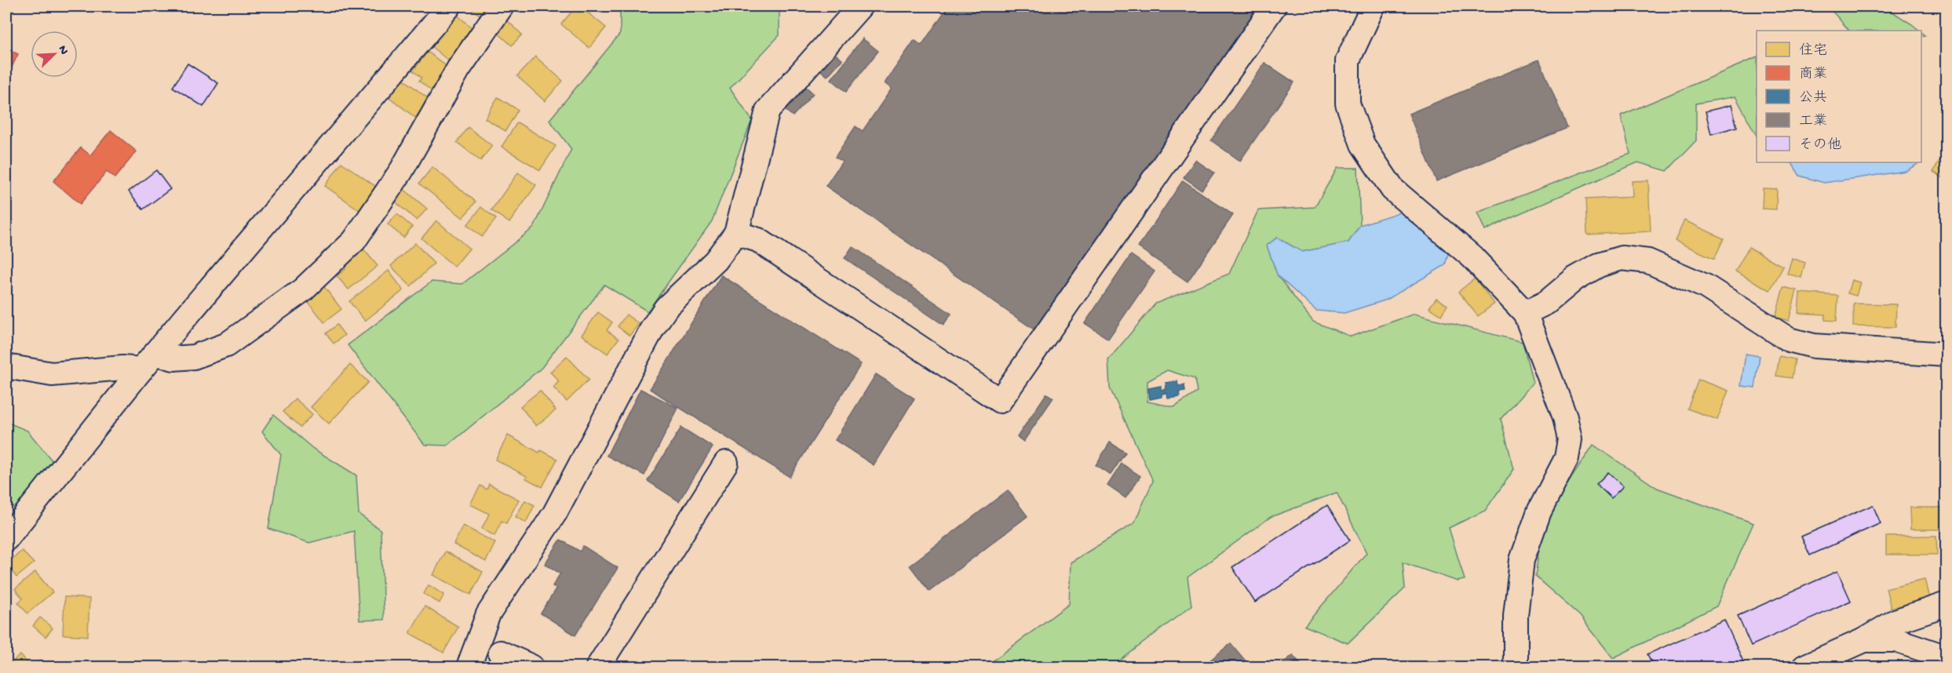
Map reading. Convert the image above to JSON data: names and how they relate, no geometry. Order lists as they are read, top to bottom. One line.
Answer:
{"legend":["住宅","商業","公共","工業","その他"],"north":"top right"}
